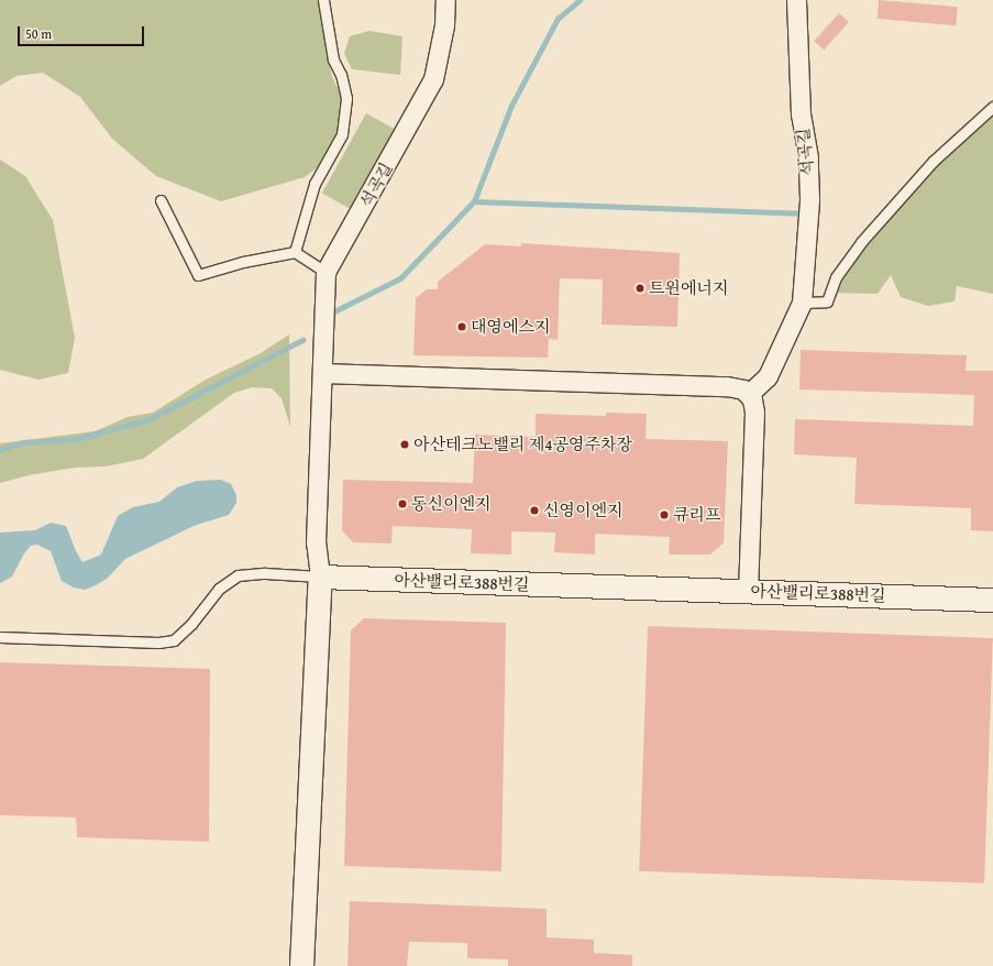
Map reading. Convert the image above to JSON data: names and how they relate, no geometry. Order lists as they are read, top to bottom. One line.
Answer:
{"streets":{"street":["석곡길","아산밸리로388번길"]},"crossings":[["석곡길","아산밸리로388번길"]],"places":["트윈에너지","대영에스지","아산테크노밸리 제4공영주차장","동신이엔지","신영이엔지","큐리프"],"scale_bar":"50 m"}
